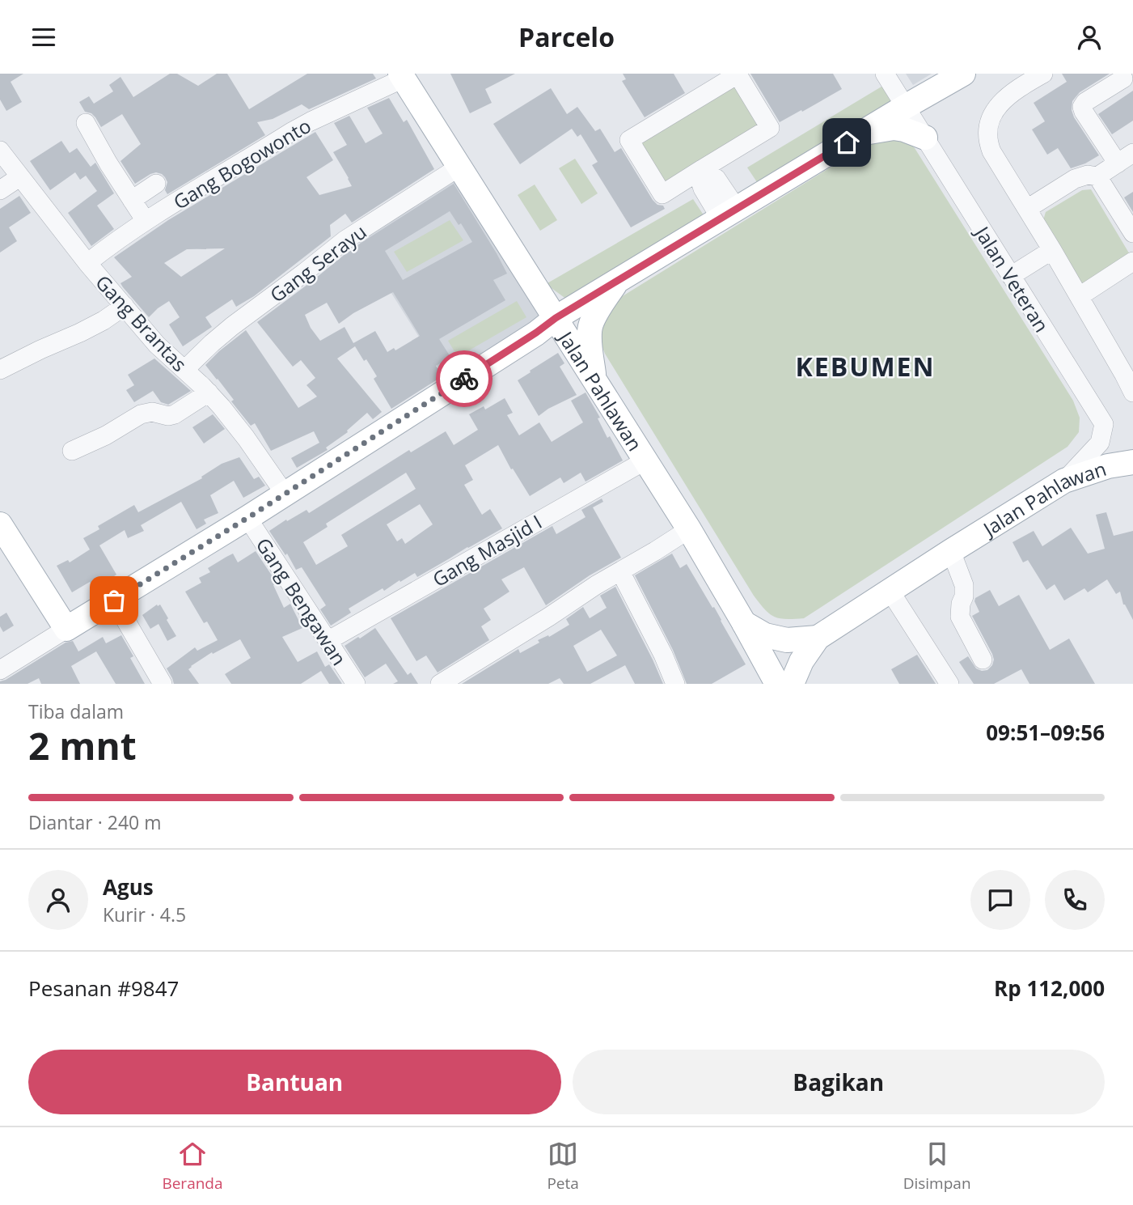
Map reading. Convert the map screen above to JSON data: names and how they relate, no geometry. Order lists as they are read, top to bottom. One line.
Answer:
{"streets":{"main road":["Jalan Pahlawan"],"street":["Gang Bogowonto","Gang Serayu","Jalan Veteran","Gang Brantas","Gang Masjid I","Gang Bengawan"]},"crossings":[["Gang Bogowonto","Gang Brantas"],["Gang Bogowonto","Jalan Pahlawan"],["Gang Serayu","Gang Brantas"],["Gang Serayu","Jalan Pahlawan"],["Jalan Veteran","Jalan Pahlawan"],["Jalan Pahlawan","Gang Masjid I"],["Gang Masjid I","Gang Bengawan"]],"districts":["KEBUMEN"],"page":{"header":"Parcelo","heading":["2 mnt","Tiba dalam","09:51–09:56"],"panel":["Agus","Kurir · 4.5","Pesanan #9847","Rp 112,000"],"bar":"Diantar · 240 m","buttons":["Bantuan","Bagikan"],"tabs":["Beranda","Peta","Disimpan"]}}
